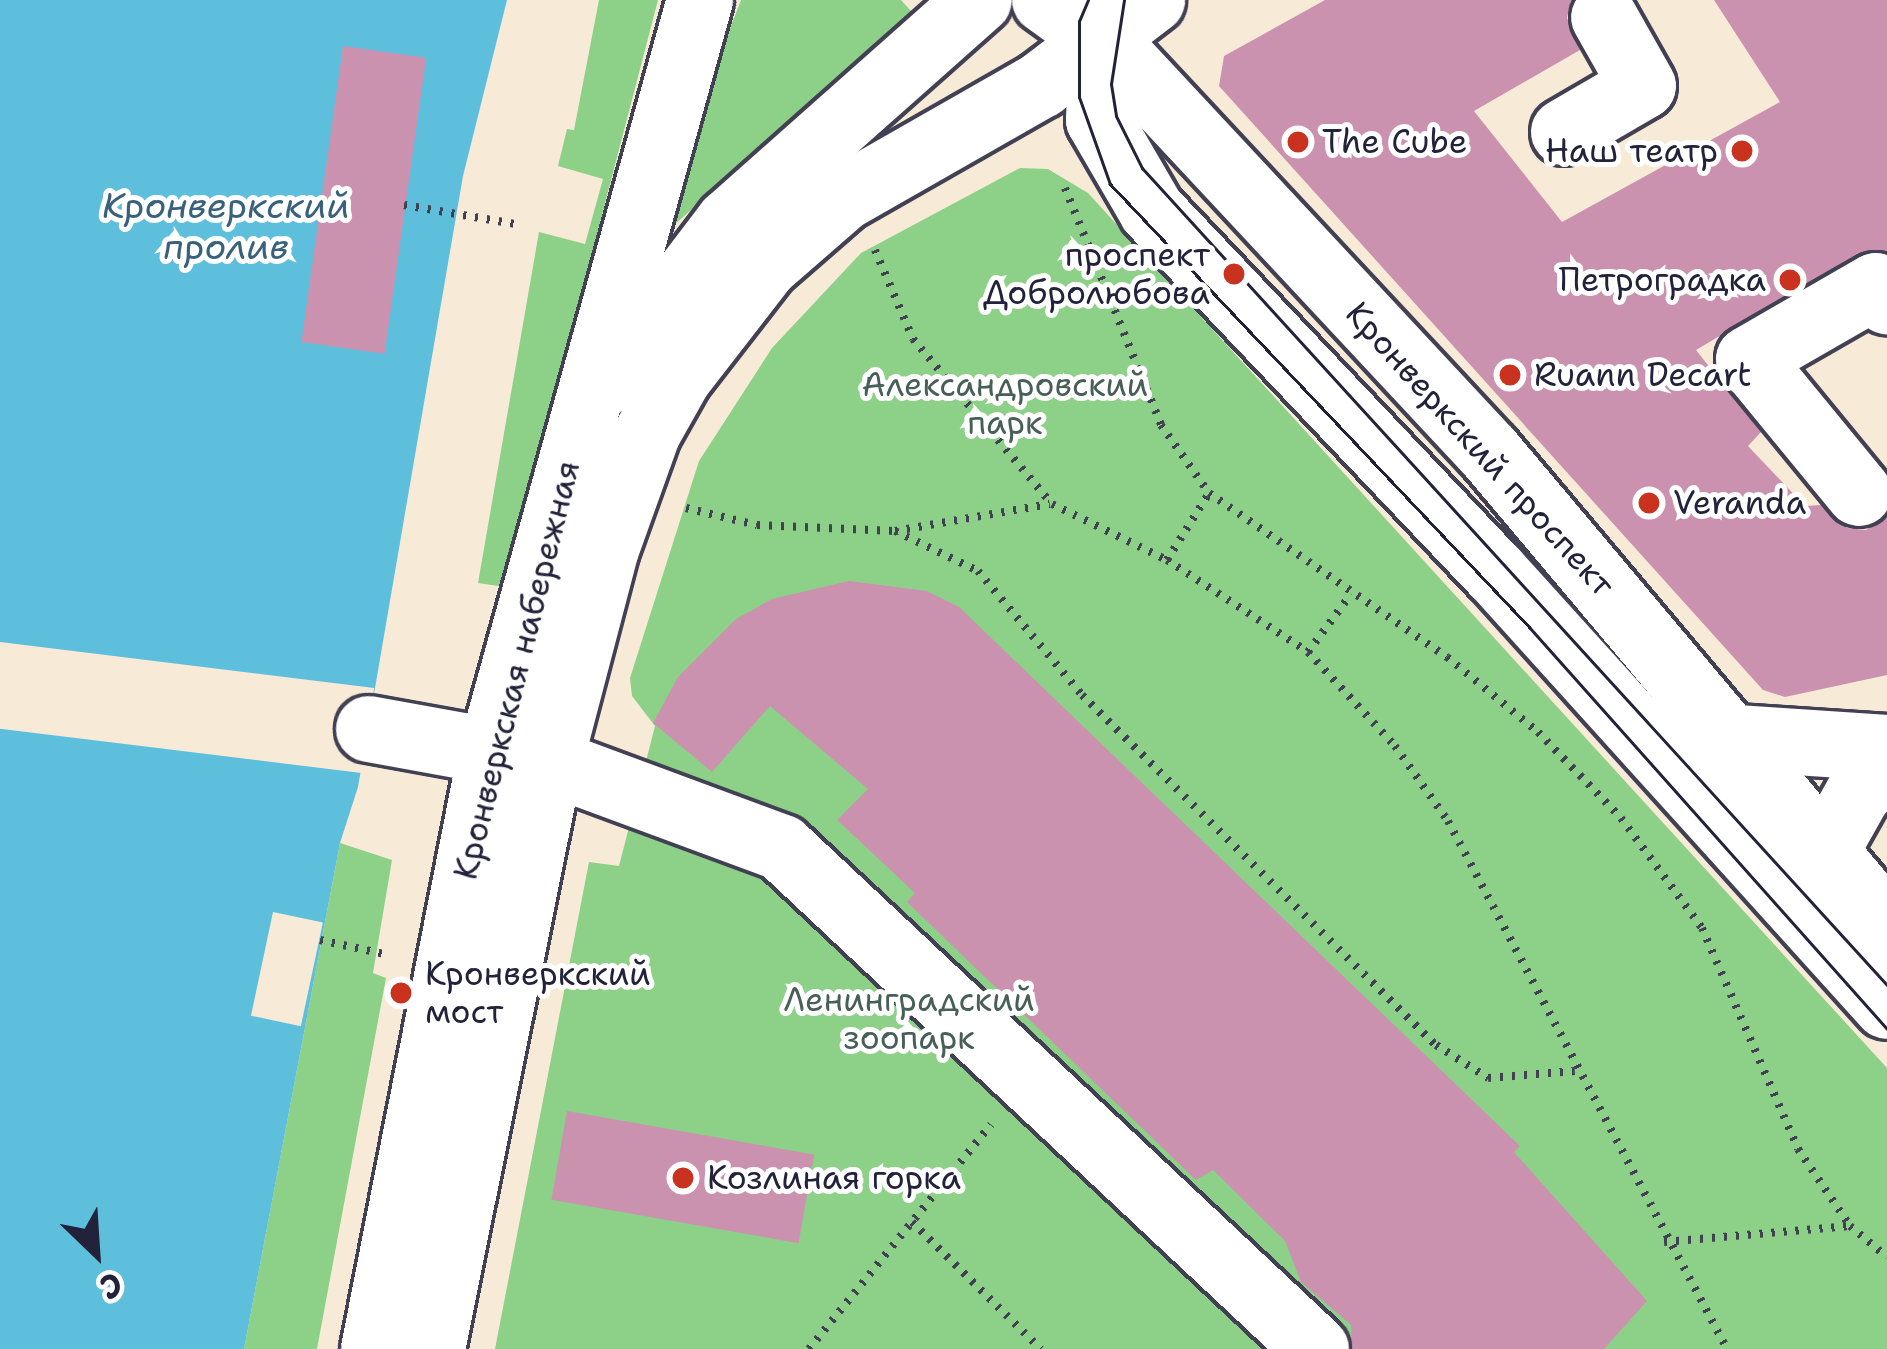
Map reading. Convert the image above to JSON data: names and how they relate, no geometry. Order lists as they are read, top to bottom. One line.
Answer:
{"streets":{"main road":["Кронверкский проспект","Кронверкская набережная"]},"crossings":[["Кронверкский проспект","Кронверкская набережная"]],"water":["Кронверкский пролив"],"parks":["Александровский парк","Ленинградский зоопарк"],"places":["The Cube","Наш театр","проспект Добролюбова","Петроградка","Ruann Decart","Veranda","Кронверкский мост","Козлиная горка"],"north":"bottom right"}
